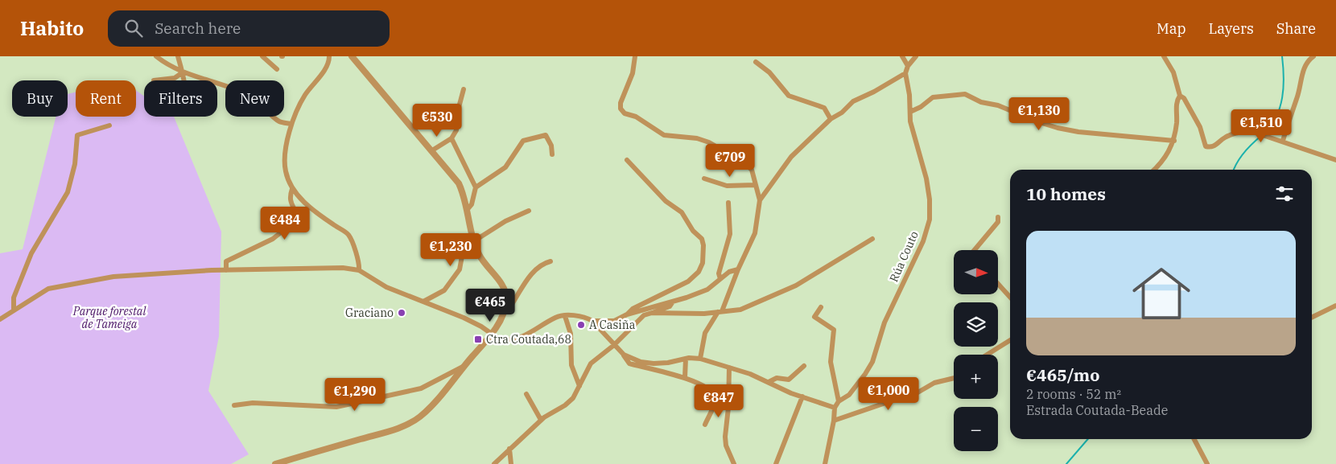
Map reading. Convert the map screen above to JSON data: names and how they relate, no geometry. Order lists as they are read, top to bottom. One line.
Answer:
{"streets":{"street":["Rúa Couto"]},"parks":["Parque forestal de Tameiga"],"places":{"other":["Graciano","A Casiña"],"transit":["Ctra Coutada,68"]},"north":"right","page":{"header":"Habito","search":"Search here","nav":["Map","Layers","Share"],"chip":["Buy","Rent","Filters","New"],"price":["€1,130","€530","€1,510","€709","€484","€1,230","€465","€1,000","€1,290","€847"],"heading":"10 homes","list":[{"name":"€465/mo","note":"2 rooms · 52 m² · Estrada Coutada-Beade"}],"map_buttons":["+","−"]}}
